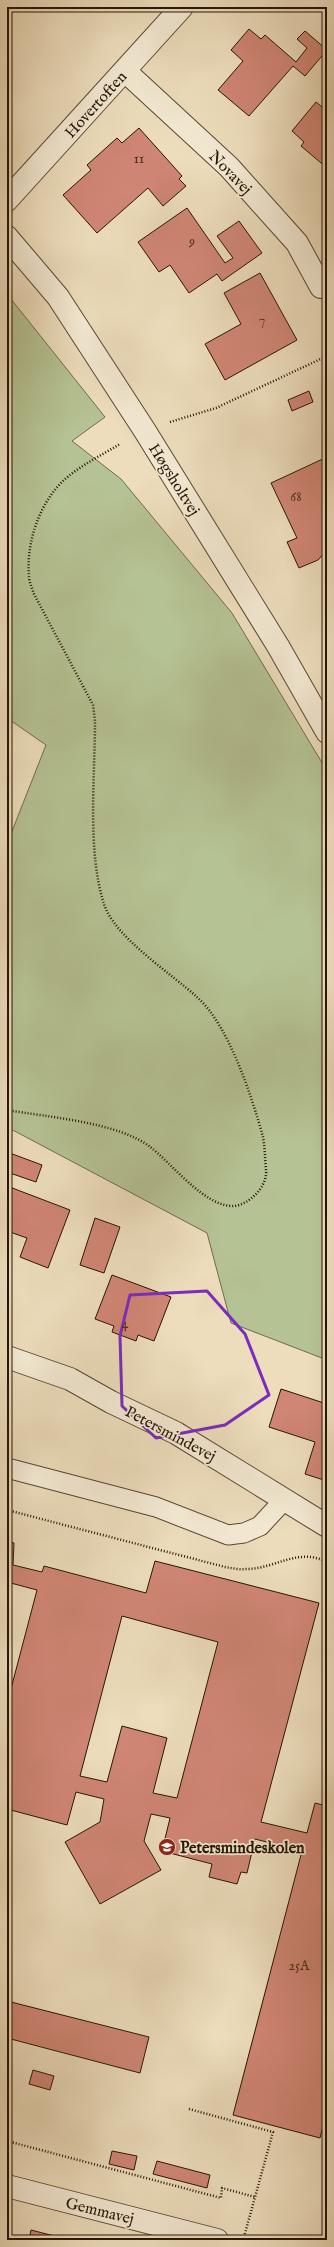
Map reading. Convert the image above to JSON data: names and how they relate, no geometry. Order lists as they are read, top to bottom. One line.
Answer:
{"streets":{"street":["Hovertoften","Novavej","Høgsholtvej","Petersmindevej","Gemmavej"]},"crossings":[["Hovertoften","Novavej"]],"places":{"school or university":["Petersmindeskolen"]},"house_numbers":["11","9","7","68","4","25A"]}
